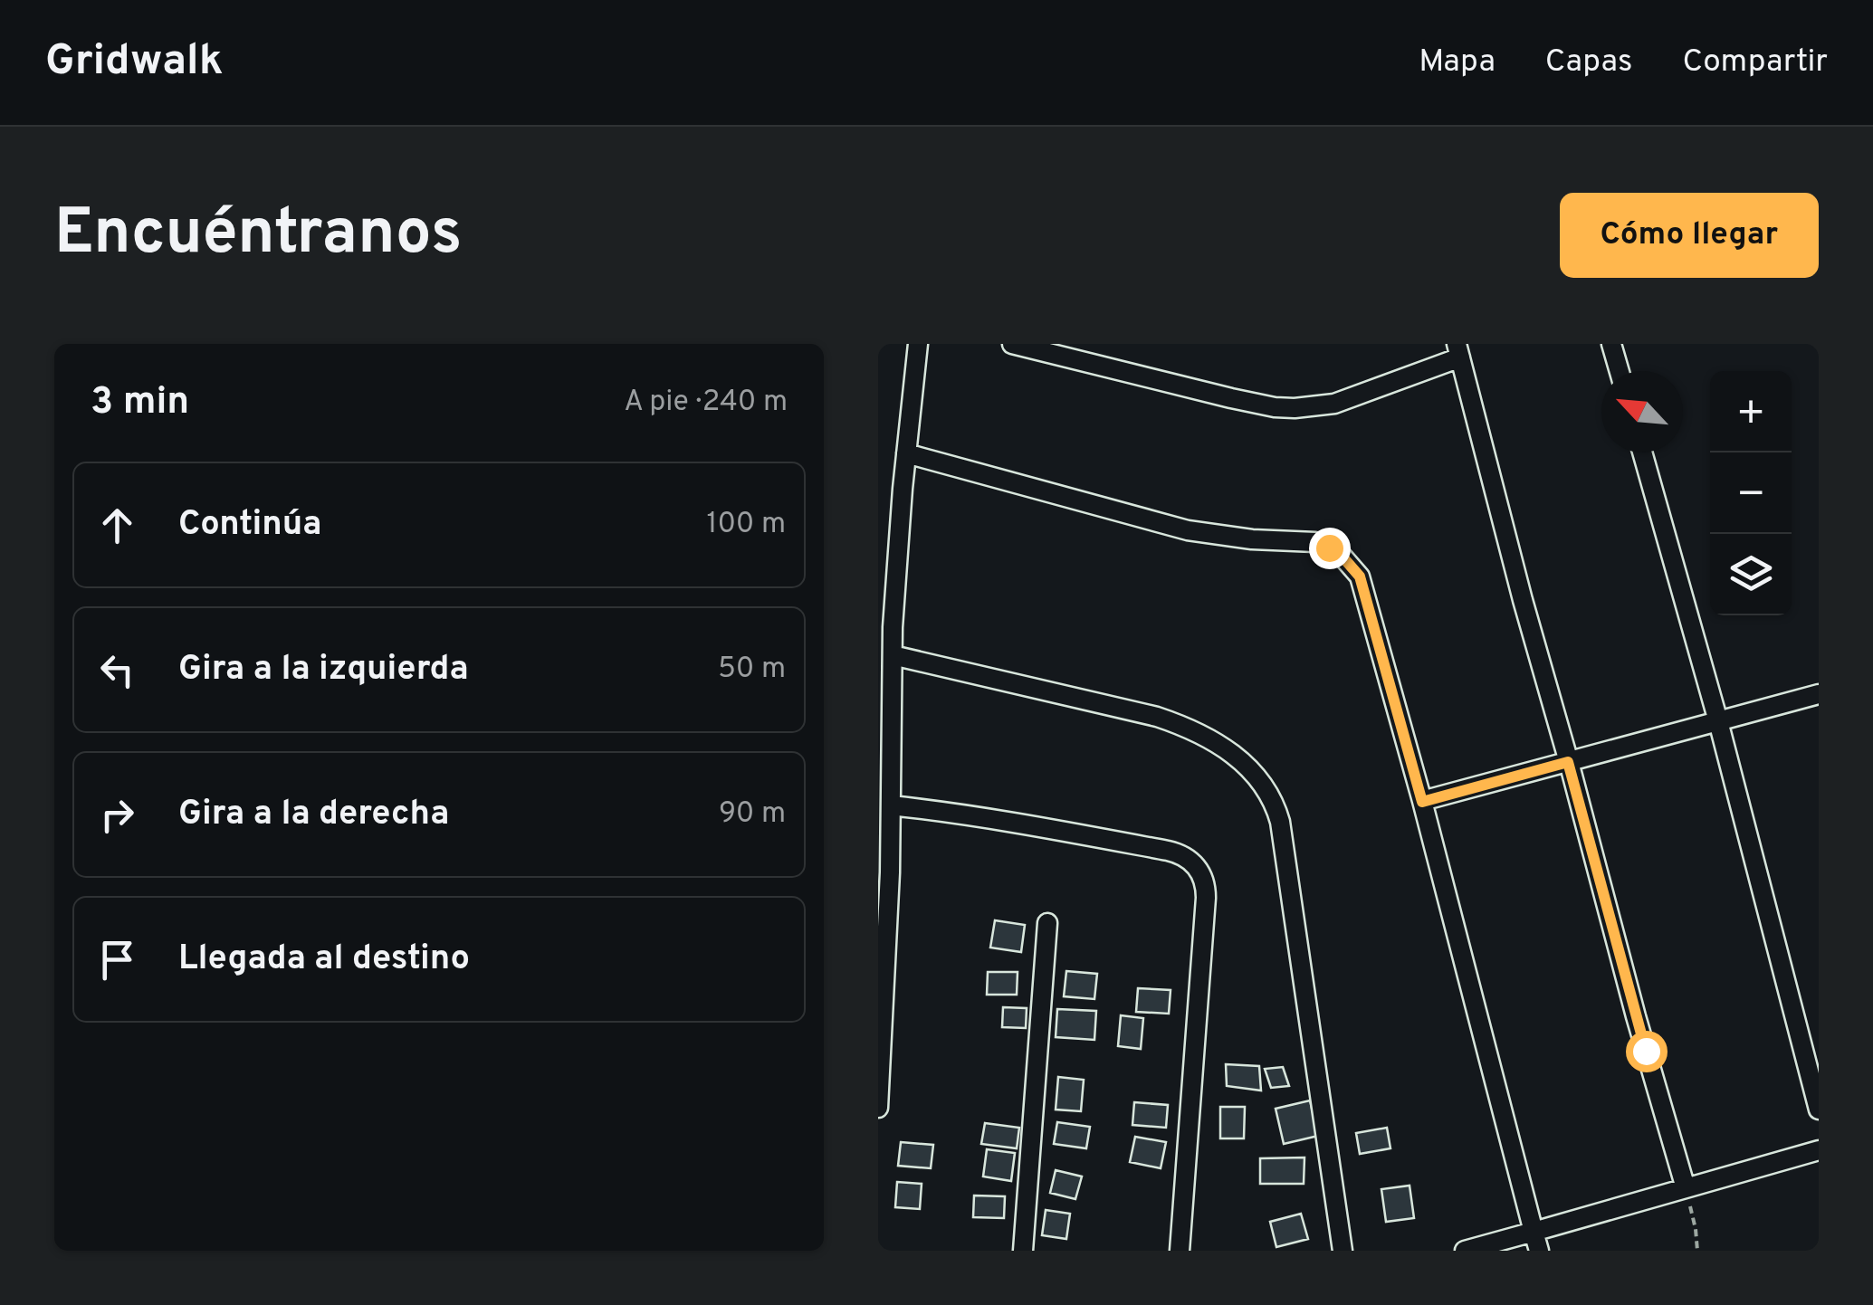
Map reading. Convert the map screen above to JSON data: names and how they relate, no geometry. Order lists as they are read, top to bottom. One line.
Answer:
{"north":"top left","page":{"header":"Gridwalk","nav":["Mapa","Capas","Compartir"],"buttons":"Cómo llegar","title":"Encuéntranos","heading":["3 min","A pie · 240 m"],"map_buttons":["+","−"],"list":[["Continúa","100 m"],["Gira a la izquierda","50 m"],["Gira a la derecha","90 m"],"Llegada al destino"]}}
